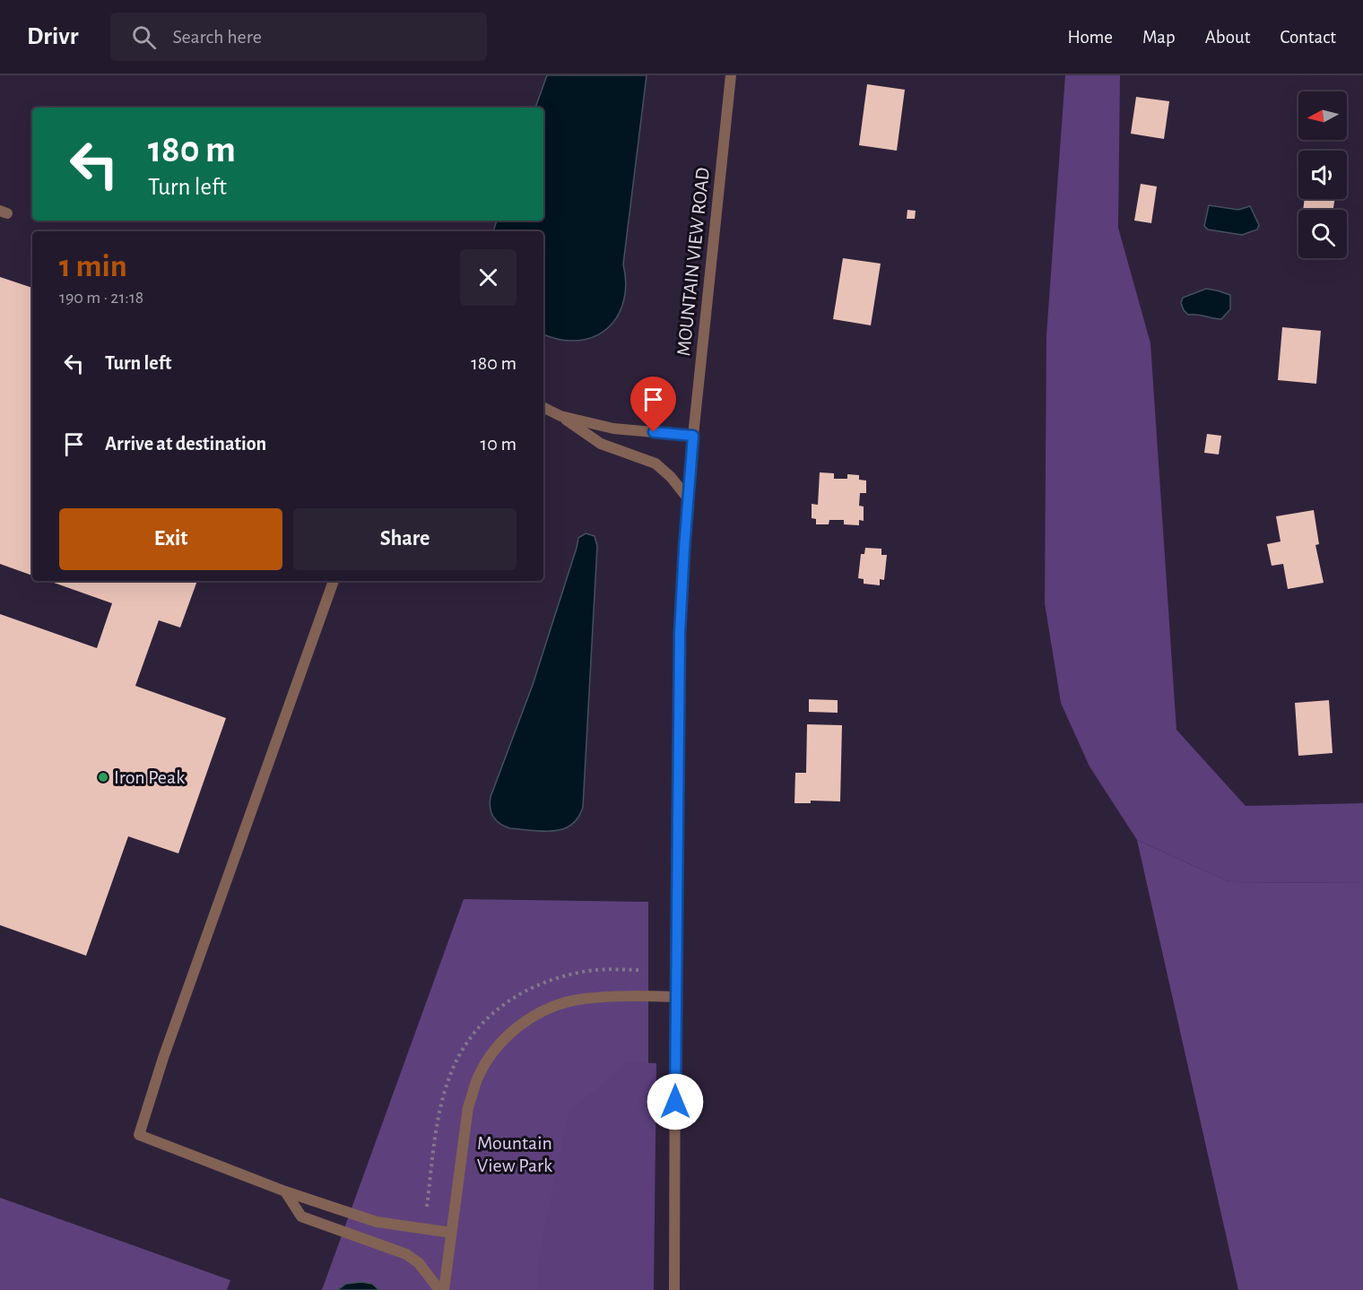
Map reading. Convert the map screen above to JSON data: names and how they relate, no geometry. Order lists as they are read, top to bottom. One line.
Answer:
{"streets":{"street":["MOUNTAIN VIEW ROAD"]},"parks":["Mountain View Park"],"places":["Iron Peak"],"north":"left","page":{"header":"Drivr","search":"Search here","nav":["Home","Map","About","Contact"],"turn":["180 m","Turn left"],"heading":["1 min","190 m · 21:18"],"list":[{"name":"Turn left","value":"180 m"},{"name":"Arrive at destination","value":"10 m"}],"buttons":["Exit","Share"]}}
